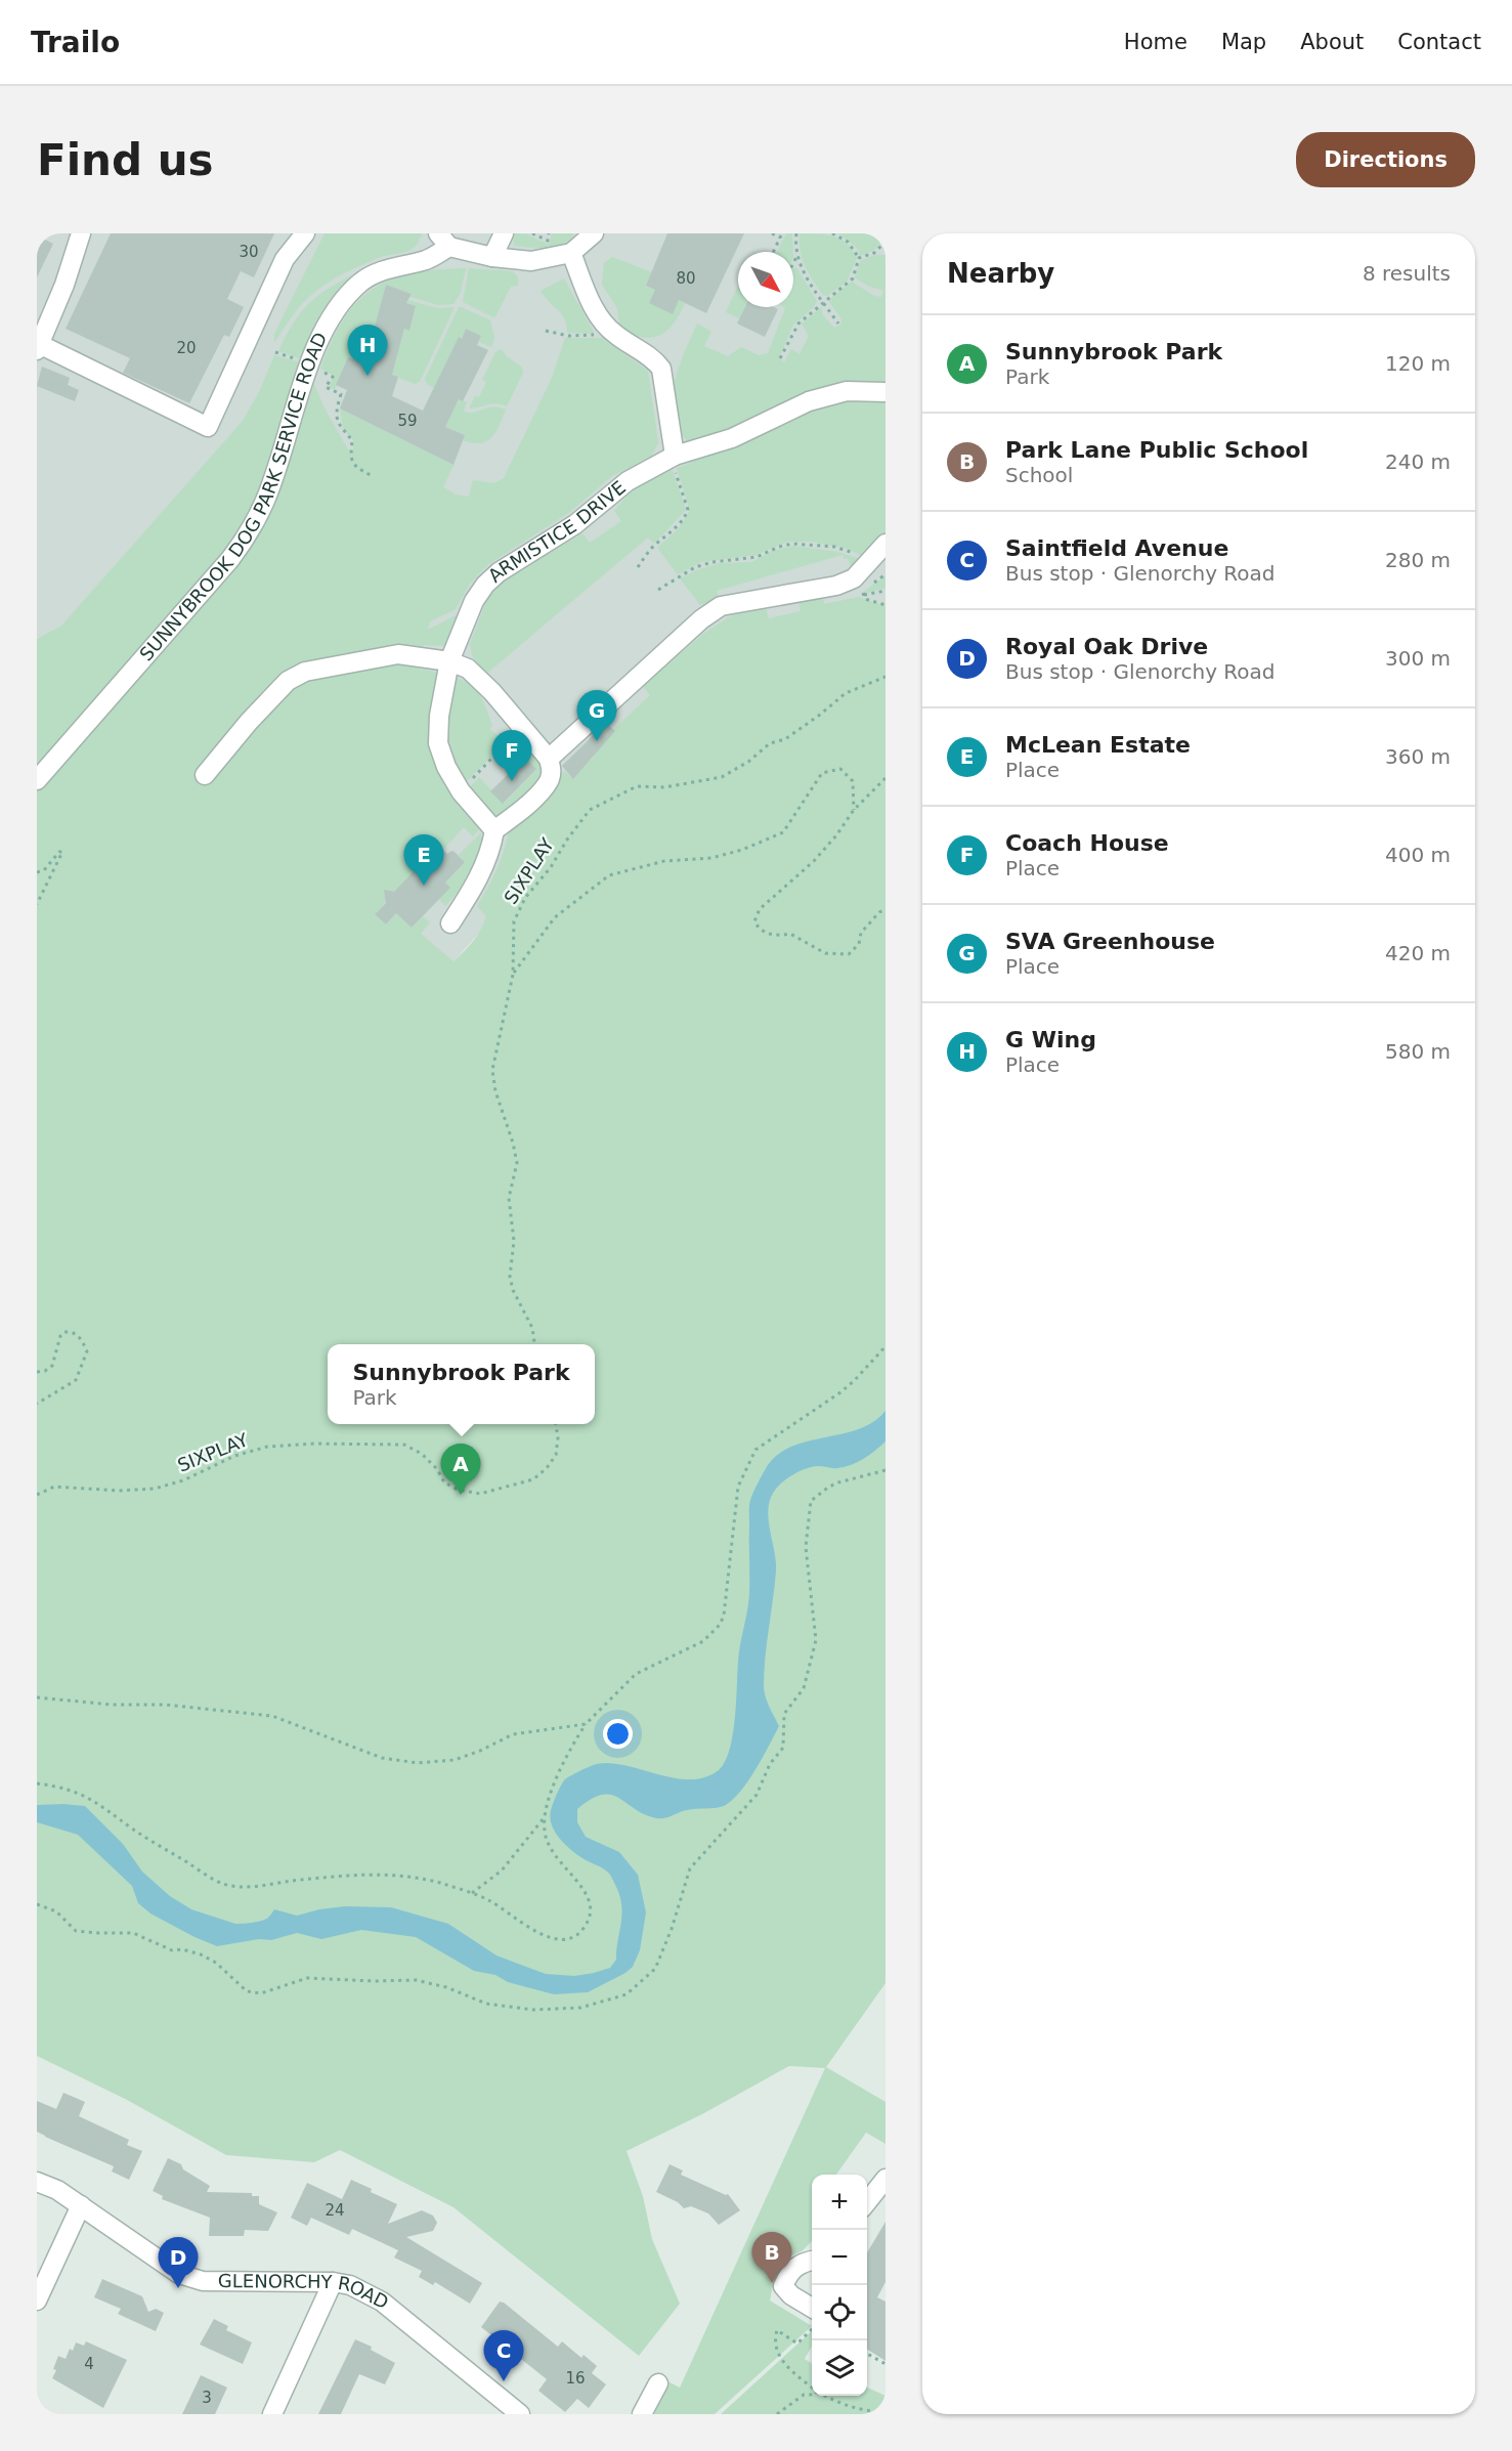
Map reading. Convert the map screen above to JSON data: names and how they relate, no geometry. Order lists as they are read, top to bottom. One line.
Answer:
{"streets":{"street":["SUNNYBROOK DOG PARK SERVICE ROAD","ARMISTICE DRIVE","GLENORCHY ROAD"],"path":["SIXPLAY"]},"house_numbers":["30","80","20","59","24","4","16","3"],"north":"bottom right","page":{"header":"Trailo","nav":["Home","Map","About","Contact"],"buttons":"Directions","title":"Find us","heading":["Nearby","8 results"],"list":[{"mark":"A","name":"Sunnybrook Park","note":"Park","value":"120 m"},{"mark":"B","name":"Park Lane Public School","note":"School","value":"240 m"},{"mark":"C","name":"Saintfield Avenue","note":"Bus stop · Glenorchy Road","value":"280 m"},{"mark":"D","name":"Royal Oak Drive","note":"Bus stop · Glenorchy Road","value":"300 m"},{"mark":"E","name":"McLean Estate","note":"Place","value":"360 m"},{"mark":"F","name":"Coach House","note":"Place","value":"400 m"},{"mark":"G","name":"SVA Greenhouse","note":"Place","value":"420 m"},{"mark":"H","name":"G Wing","note":"Place","value":"580 m"}],"pins":["H","G","F","E","A","B","D","C"],"popup":["Sunnybrook Park","Park"],"map_buttons":["+","−"]}}
